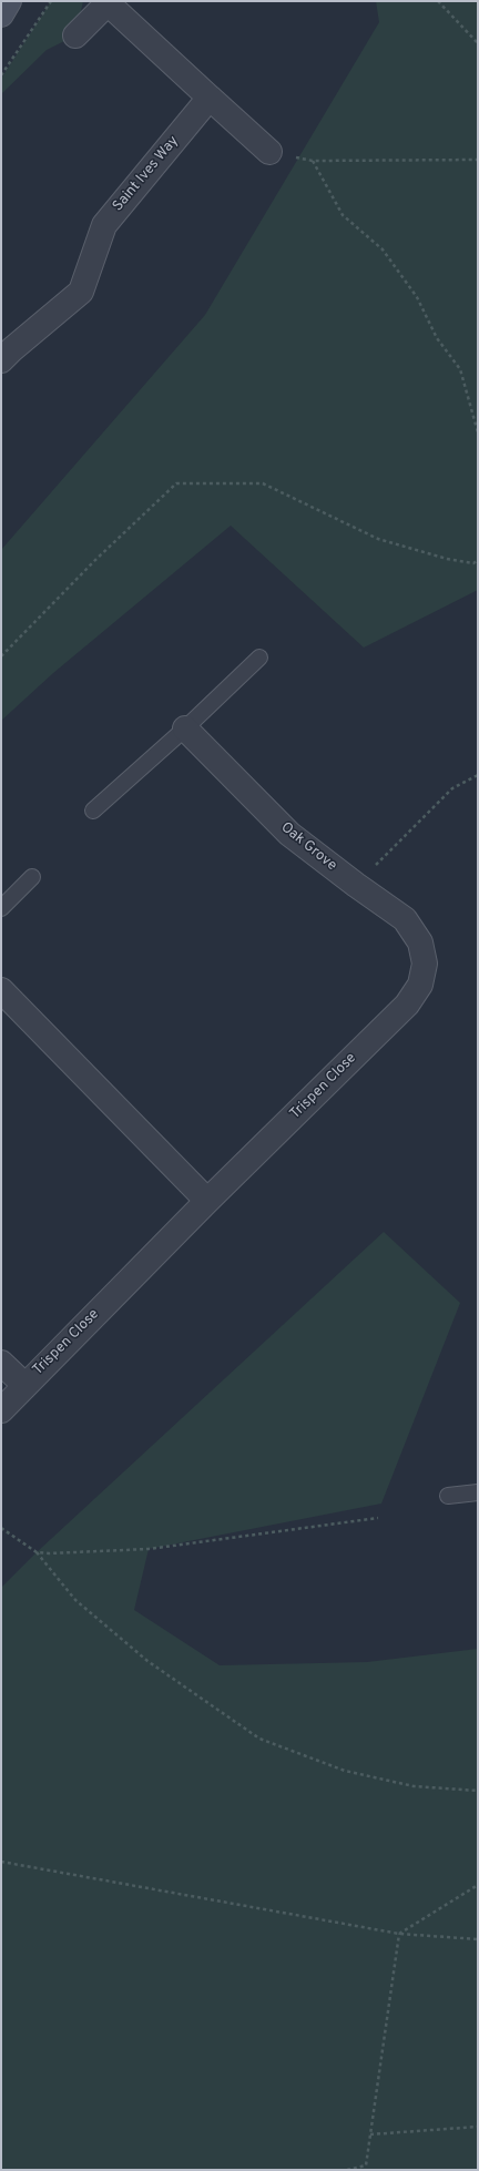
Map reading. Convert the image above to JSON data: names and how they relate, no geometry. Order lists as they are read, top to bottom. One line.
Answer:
{"streets":{"street":["Saint Ives Way","Oak Grove","Trispen Close"]},"crossings":[["Oak Grove","Trispen Close"]]}
